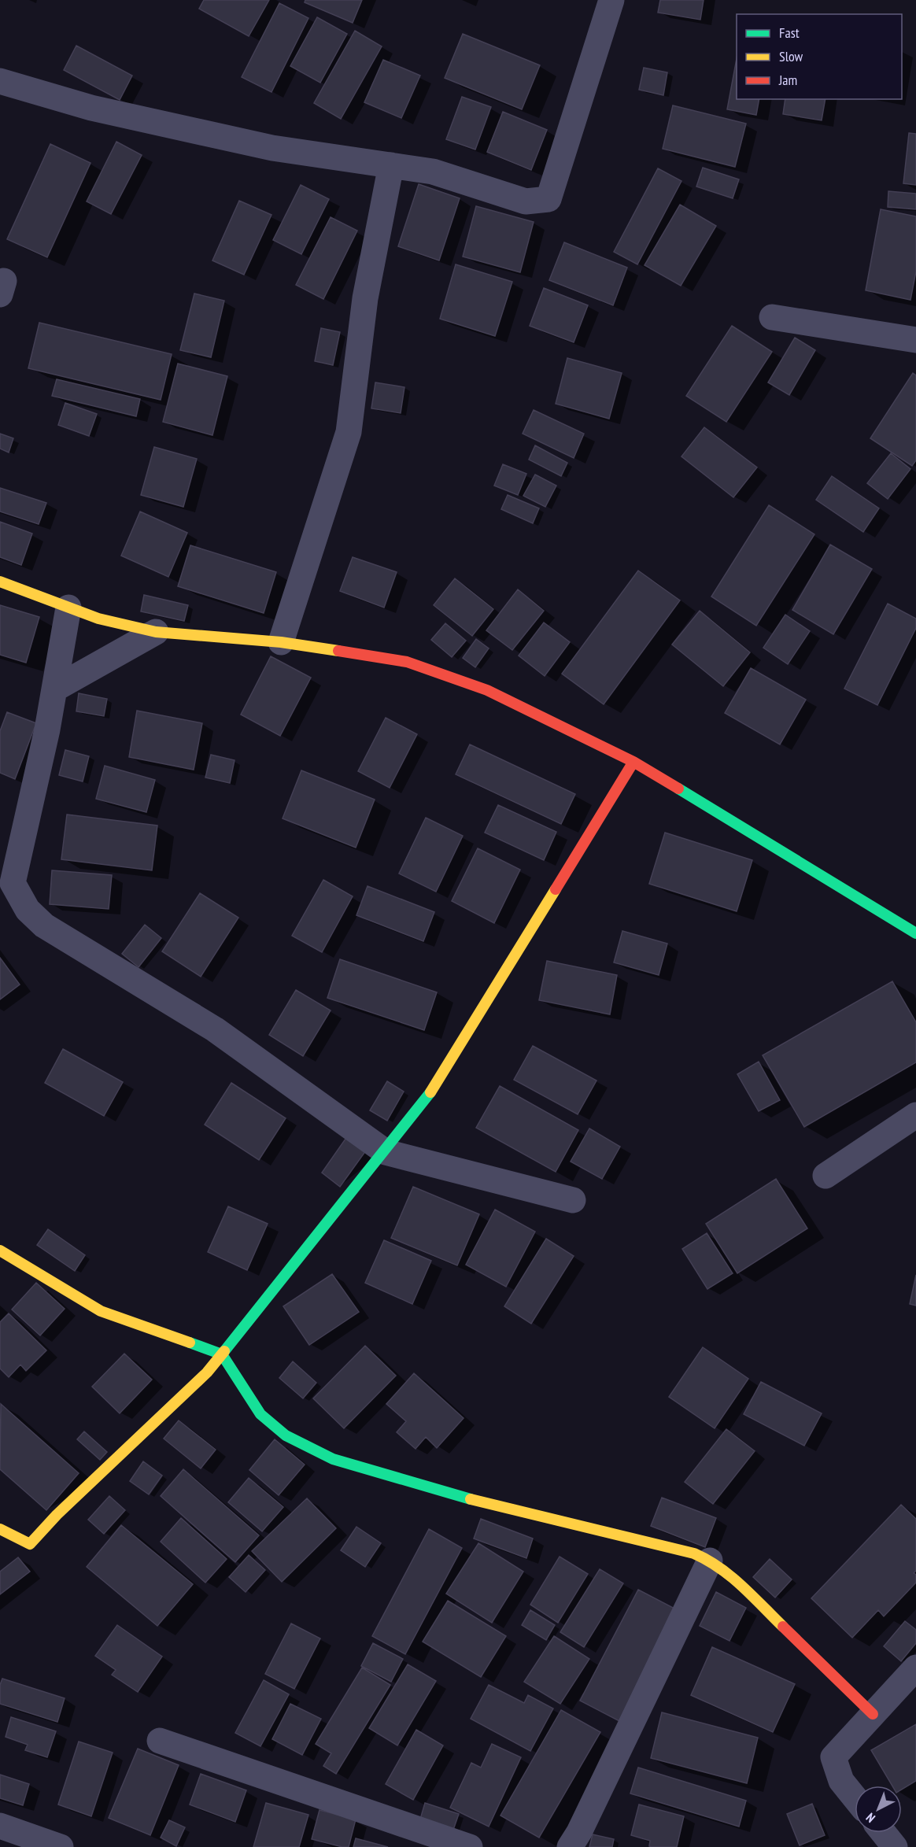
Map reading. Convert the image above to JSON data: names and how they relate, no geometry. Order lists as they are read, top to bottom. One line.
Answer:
{"legend":["Fast","Slow","Jam"],"north":"bottom left"}
